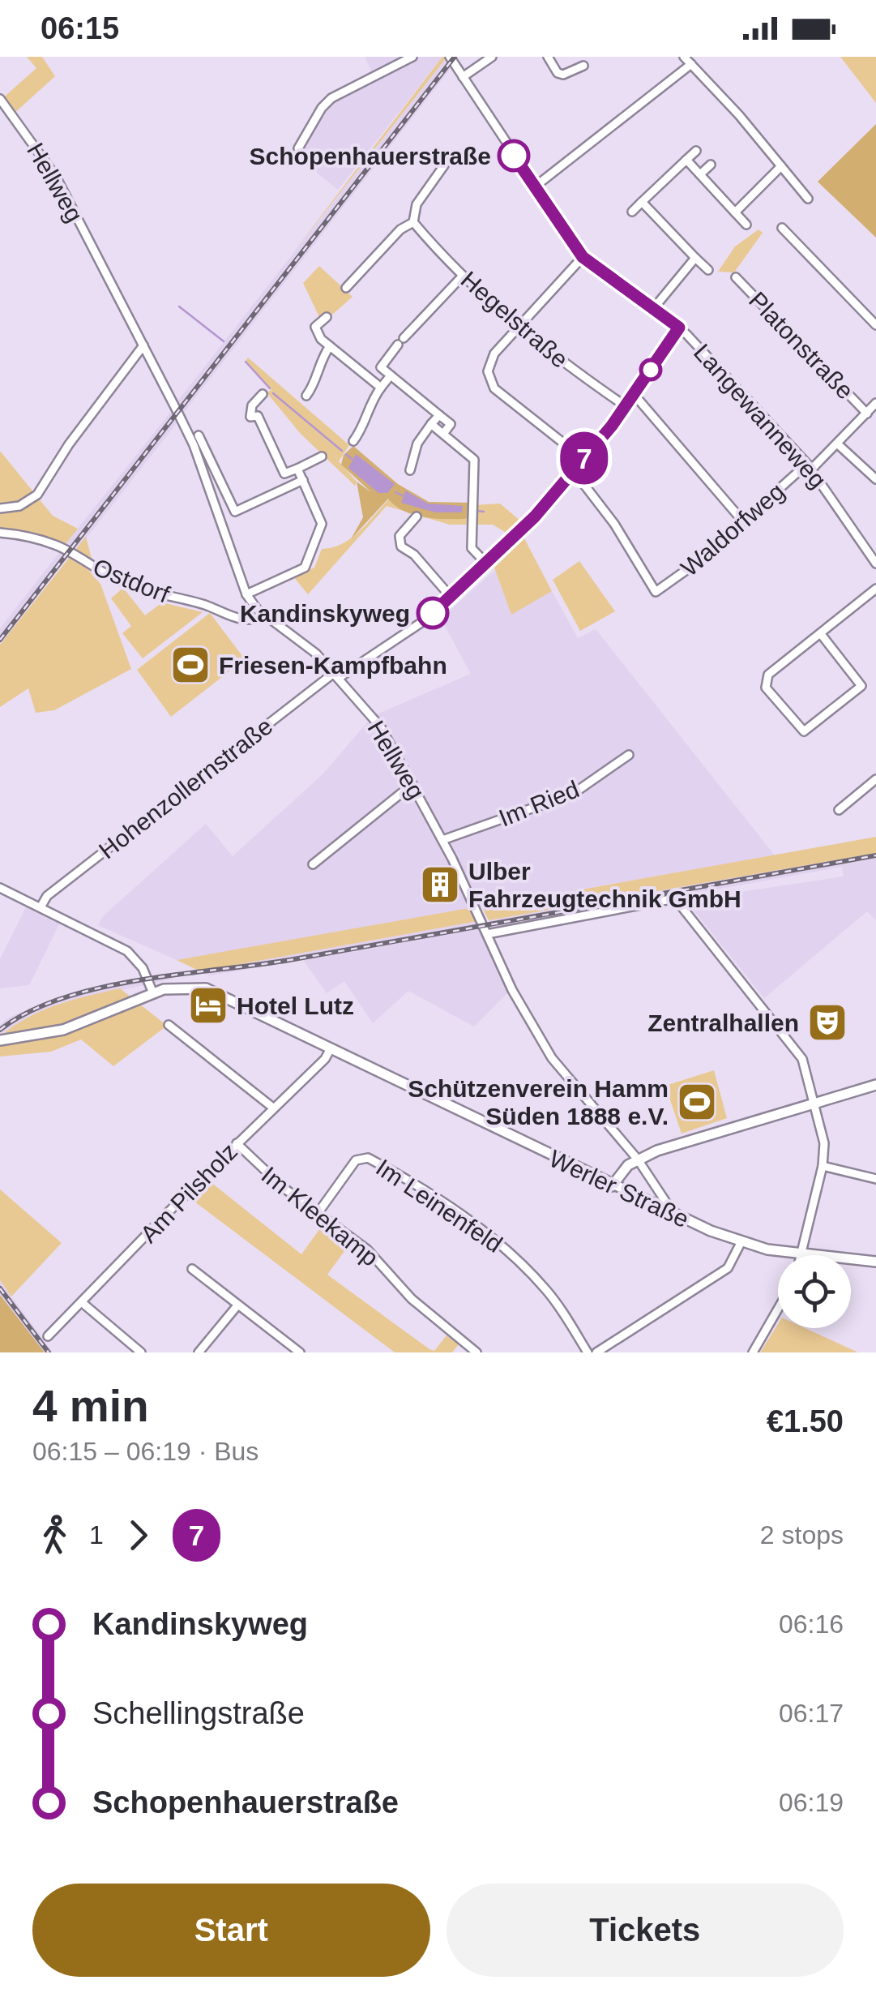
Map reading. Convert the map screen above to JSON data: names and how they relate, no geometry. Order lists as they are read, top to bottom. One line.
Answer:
{"streets":{"main road":["Werler Straße"],"street":["Hellweg","Hegelstraße","Platonstraße","Langewanneweg","Waldorfweg","Ostdorf","Hohenzollernstraße","Im Ried","Am Pilsholz","Im Leinenfeld","Im Kleekamp"]},"crossings":[["Hellweg","Ostdorf"],["Hellweg","Hohenzollernstraße"],["Hellweg","Im Ried"],["Hellweg","Werler Straße"],["Hegelstraße","Hohenzollernstraße"],["Platonstraße","Waldorfweg"],["Langewanneweg","Waldorfweg"],["Langewanneweg","Hohenzollernstraße"],["Waldorfweg","Hohenzollernstraße"],["Werler Straße","Am Pilsholz"],["Am Pilsholz","Im Kleekamp"],["Im Leinenfeld","Im Kleekamp"]],"places":{"other":["Schopenhauerstraße","Kandinskyweg"],"sports":["Friesen-Kampfbahn","Schützenverein Hamm Süden 1888 e.V."],"building":["Ulber Fahrzeugtechnik GmbH"],"hotel":["Hotel Lutz"],"theatre":["Zentralhallen"]},"lines":["bus line 7"],"page":{"status":"06:15","on_map":"7","heading":["4 min","06:15 – 06:19 · Bus","€1.50"],"legs":["1","7","2 stops"],"list":[{"name":"Kandinskyweg","value":"06:16"},{"name":"Schellingstraße","value":"06:17"},{"name":"Schopenhauerstraße","value":"06:19"}],"buttons":["Start","Tickets"]}}
